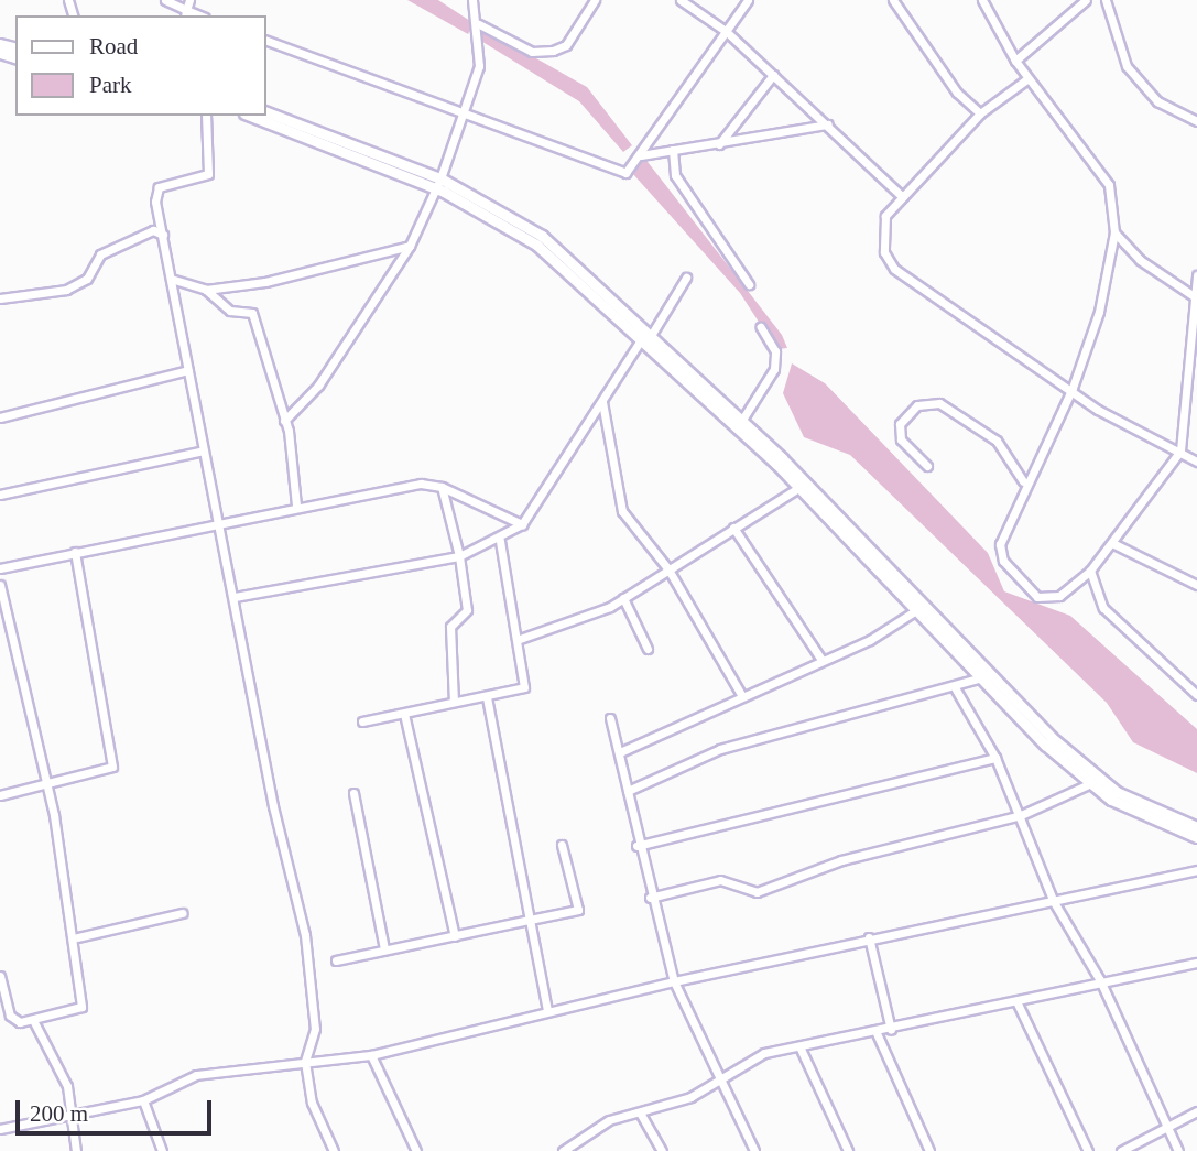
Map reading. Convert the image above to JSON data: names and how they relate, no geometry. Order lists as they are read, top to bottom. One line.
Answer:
{"legend":["Road","Park"],"scale_bar":"200 m"}
